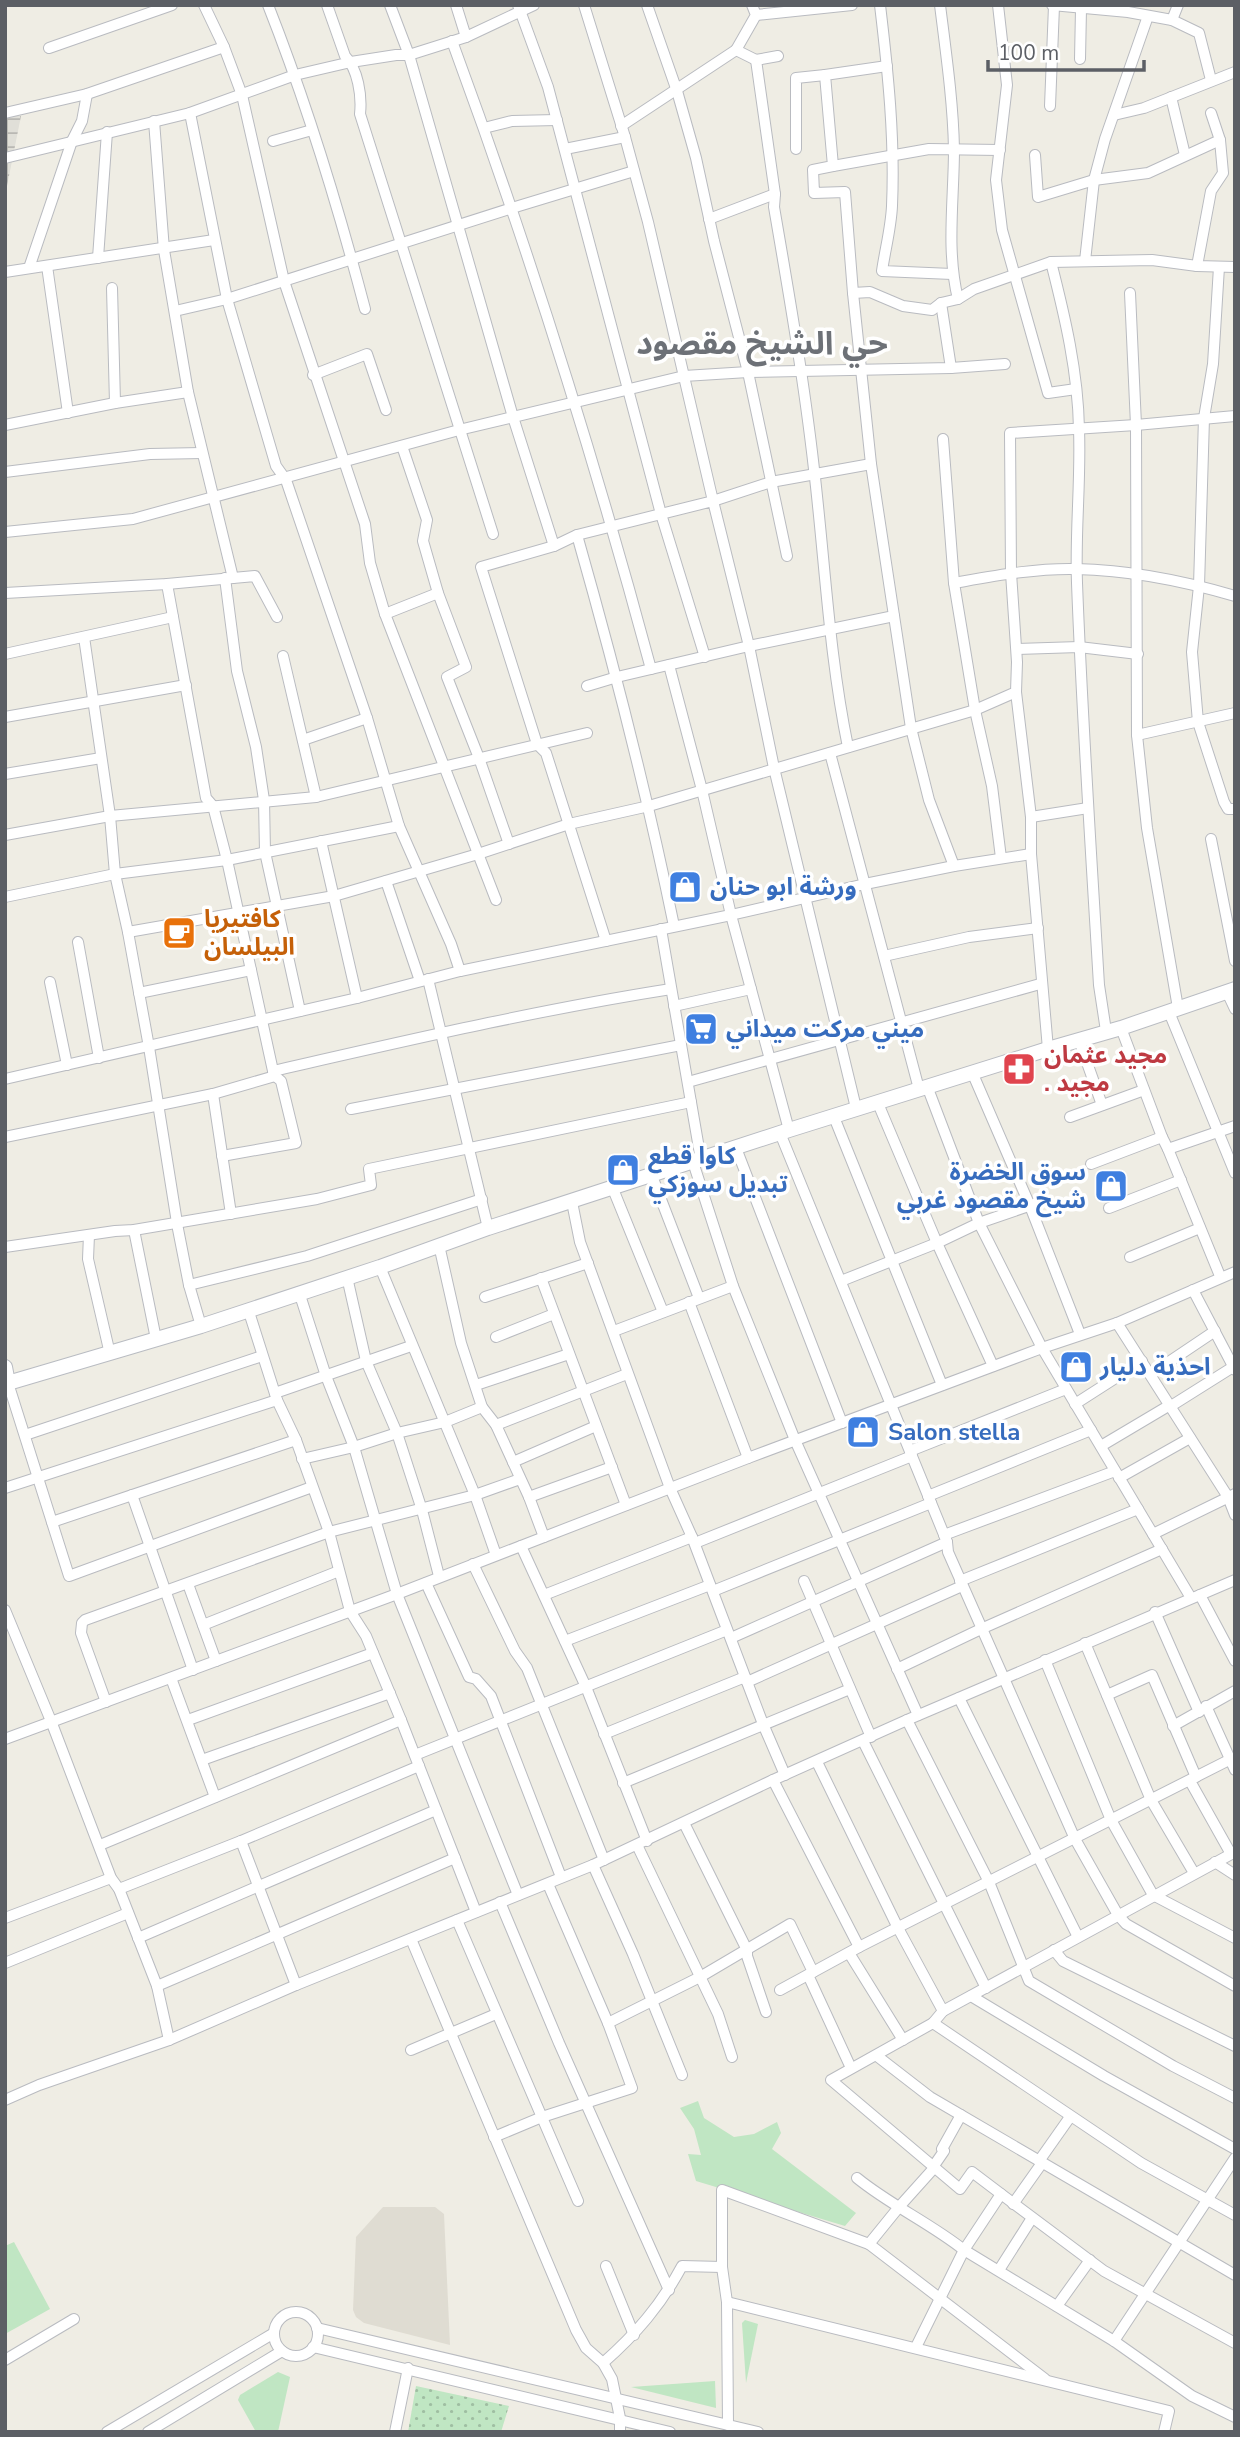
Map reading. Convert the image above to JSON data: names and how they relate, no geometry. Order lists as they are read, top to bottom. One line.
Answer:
{"districts":["حي الشيخ مقصود"],"places":{"shop":["ورشة ابو حنان","كاوا قطع تبديل سوزكي","سوق الخضرة شيخ مقصود غربي","احذية دليار","Salon stella"],"cafe":["كافتيريا البيلسان"],"supermarket":["ميني مركت ميداني"],"pharmacy":["مجيد عثمان . مجيد"]},"scale_bar":"100 m"}
